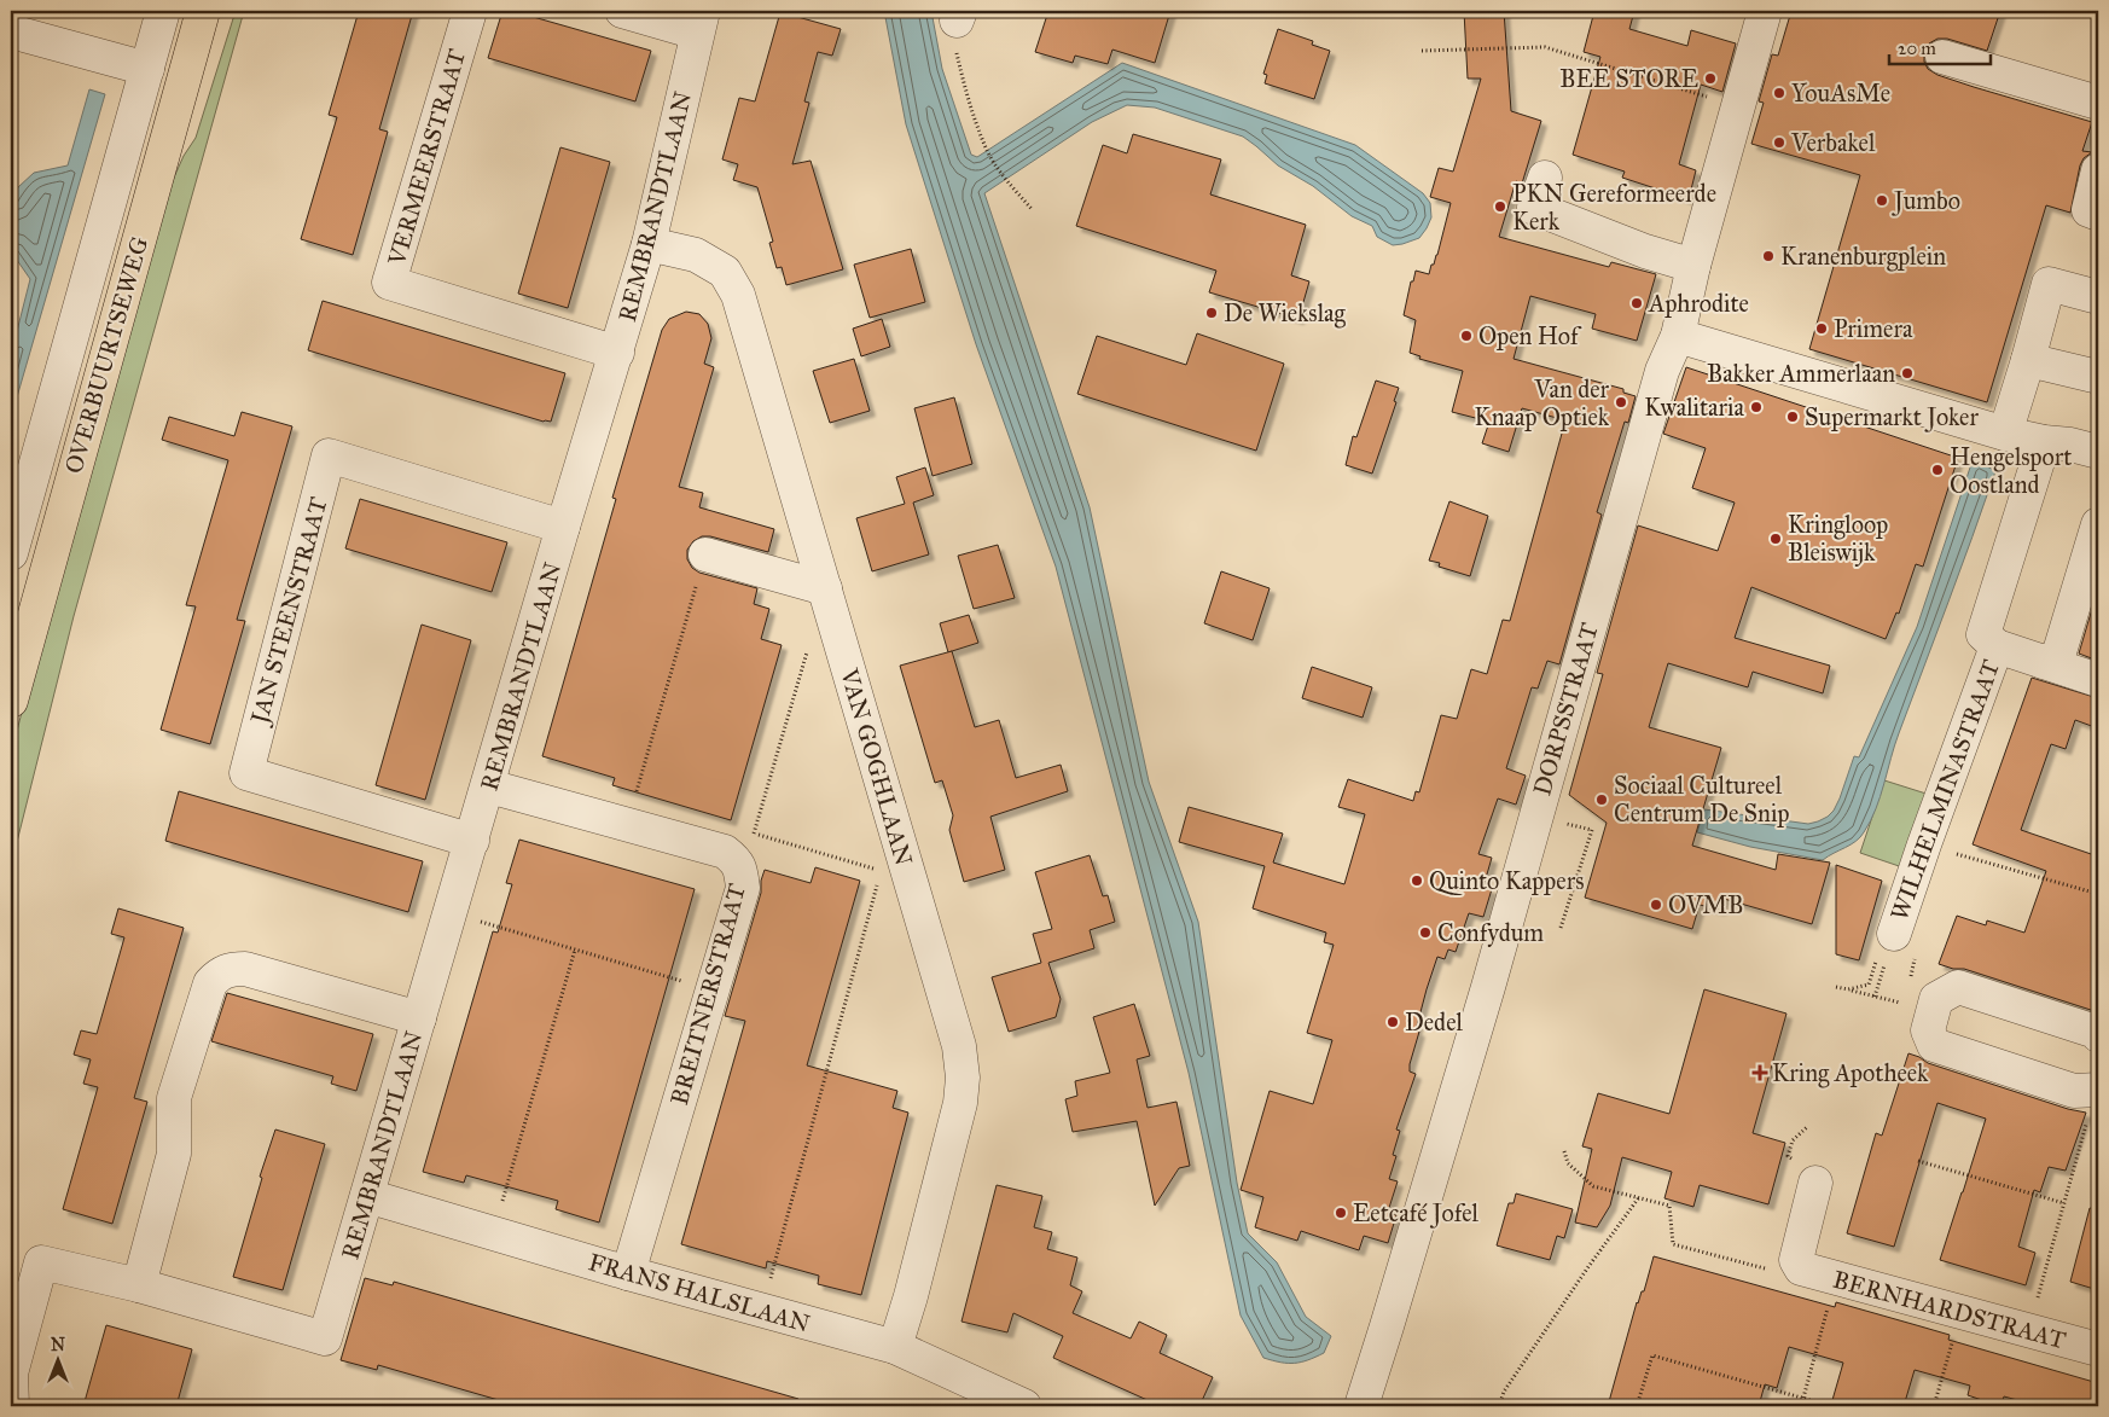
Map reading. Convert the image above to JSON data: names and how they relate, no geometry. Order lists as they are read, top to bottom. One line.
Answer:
{"streets":{"main road":["OVERBUURTSEWEG"],"street":["VERMEERSTRAAT","REMBRANDTLAAN","JAN STEENSTRAAT","DORPSSTRAAT","VAN GOGHLAAN","WILHELMINASTRAAT","BREITNERSTRAAT","FRANS HALSLAAN","BERNHARDSTRAAT"]},"crossings":[["VERMEERSTRAAT","REMBRANDTLAAN"],["REMBRANDTLAAN","JAN STEENSTRAAT"],["REMBRANDTLAAN","VAN GOGHLAAN"],["REMBRANDTLAAN","BREITNERSTRAAT"],["REMBRANDTLAAN","FRANS HALSLAAN"],["VAN GOGHLAAN","FRANS HALSLAAN"],["BREITNERSTRAAT","FRANS HALSLAAN"]],"places":{"other":["BEE STORE","YouAsMe","Verbakel","Jumbo","PKN Gereformeerde Kerk","Kranenburgplein","Aphrodite","De Wiekslag","Primera","Open Hof","Bakker Ammerlaan","Van der Knaap Optiek","Kwalitaria","Supermarkt Joker","Hengelsport Oostland","Kringloop Bleiswijk","Sociaal Cultureel Centrum De Snip","Quinto Kappers","OVMB","Confydum","Dedel","Eetcafé Jofel"],"health":["Kring Apotheek"]},"scale_bar":"20 m","north":"top"}
